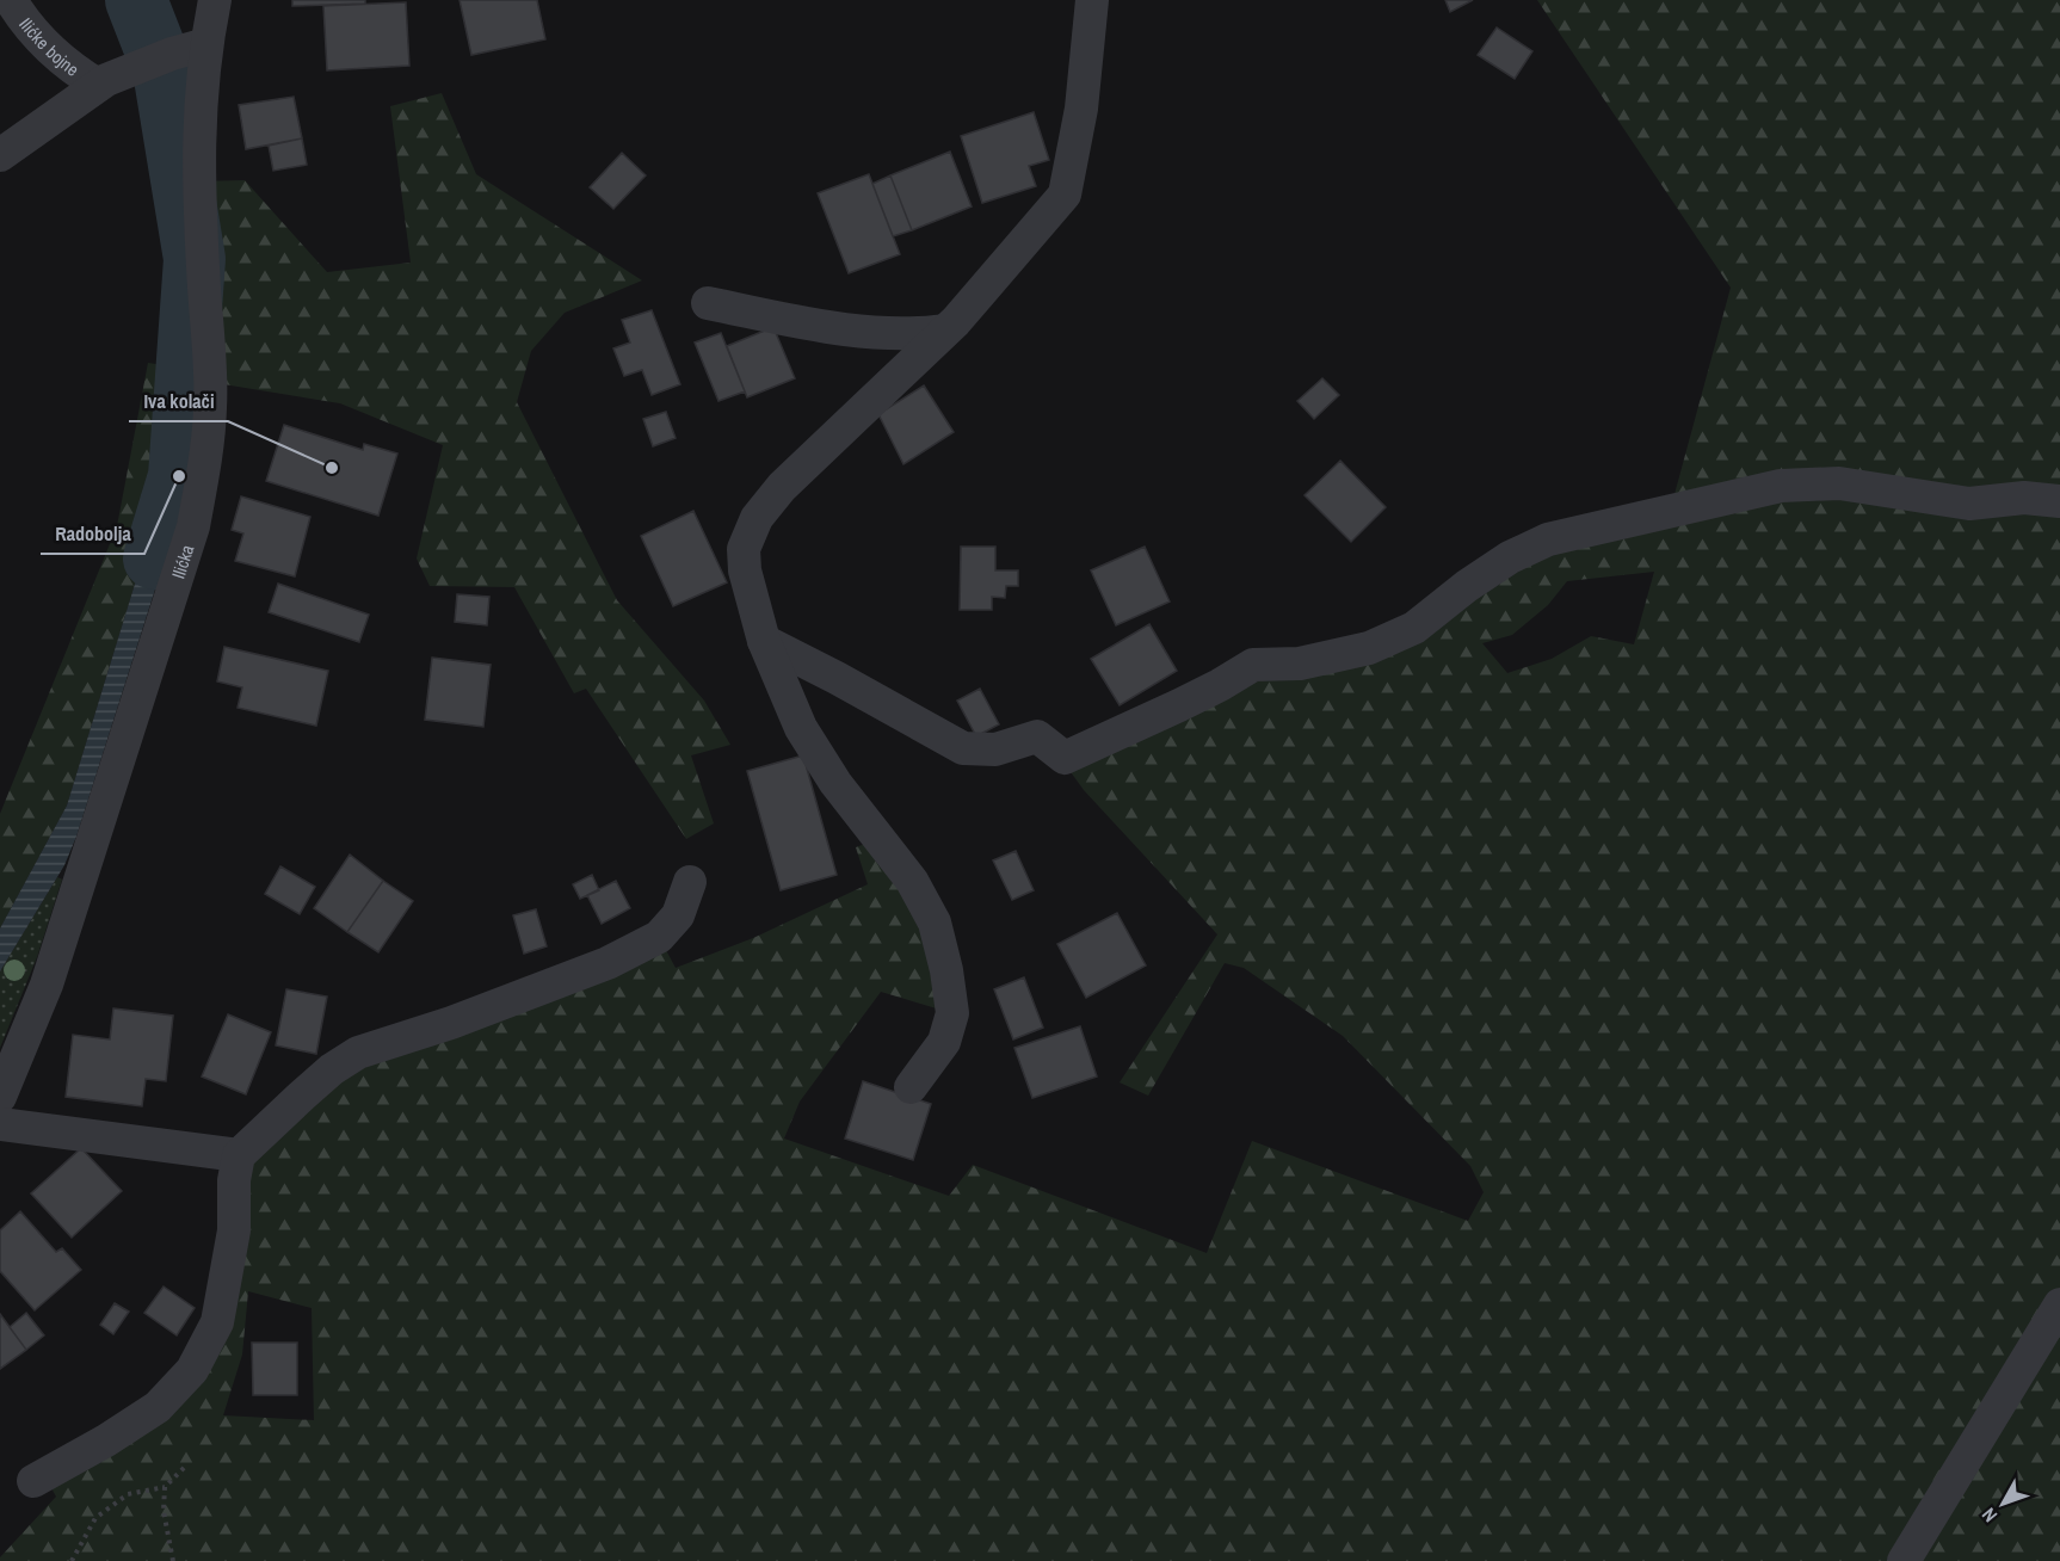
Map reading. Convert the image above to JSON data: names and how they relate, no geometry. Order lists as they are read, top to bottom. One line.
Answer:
{"streets":{"street":["Ilićke bojne","Ilićka"]},"places":["Iva kolači","Radobolja"],"north":"bottom left"}
